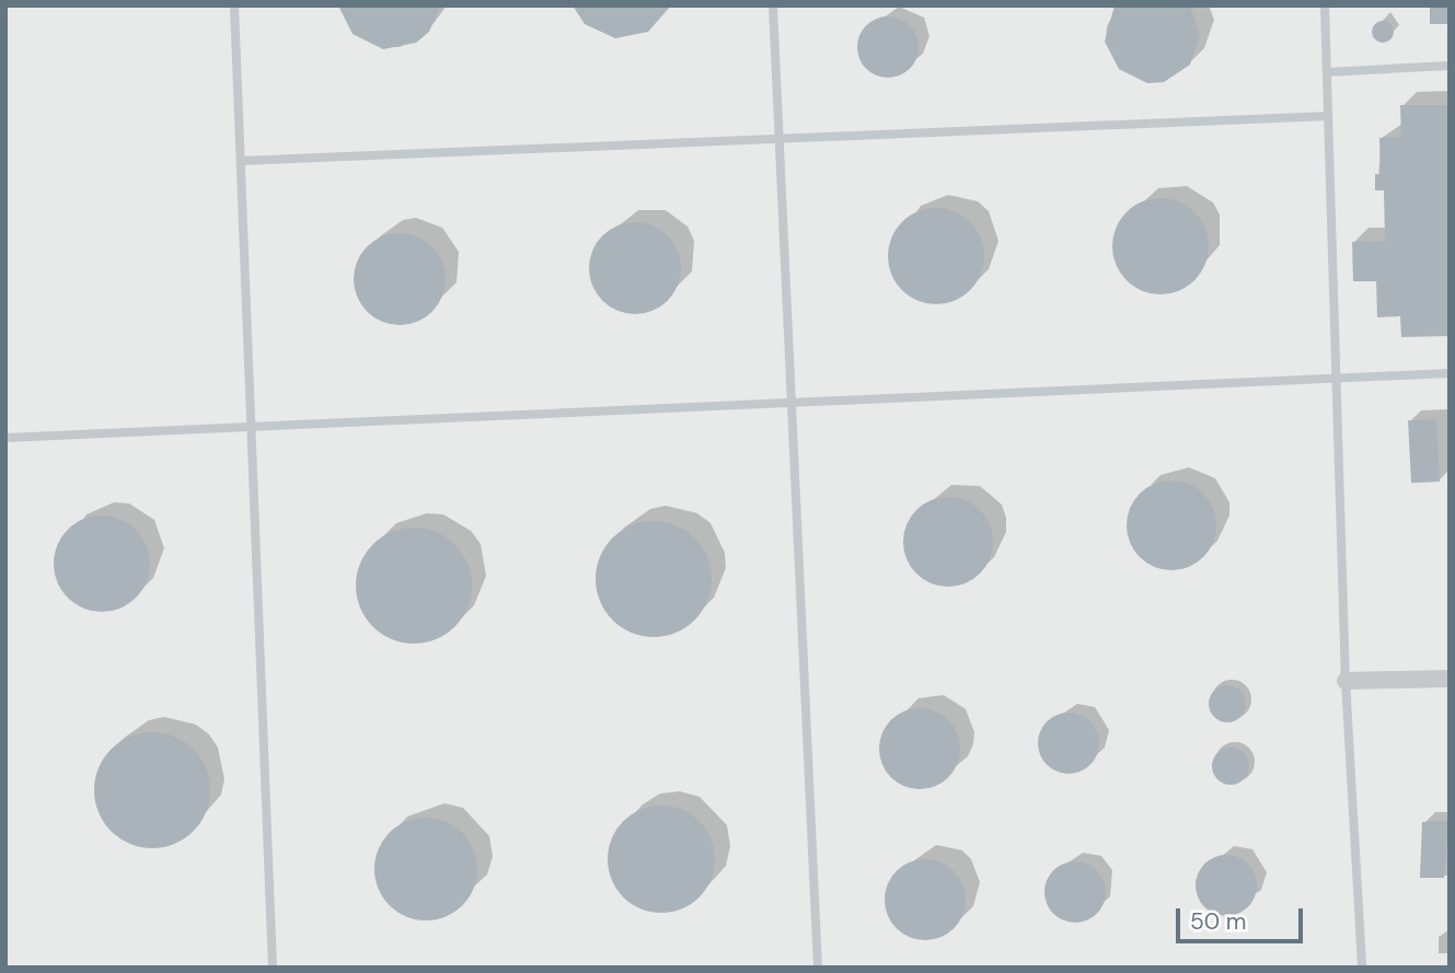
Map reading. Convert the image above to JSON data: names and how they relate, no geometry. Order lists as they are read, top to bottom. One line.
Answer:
{"scale_bar":"50 m"}
